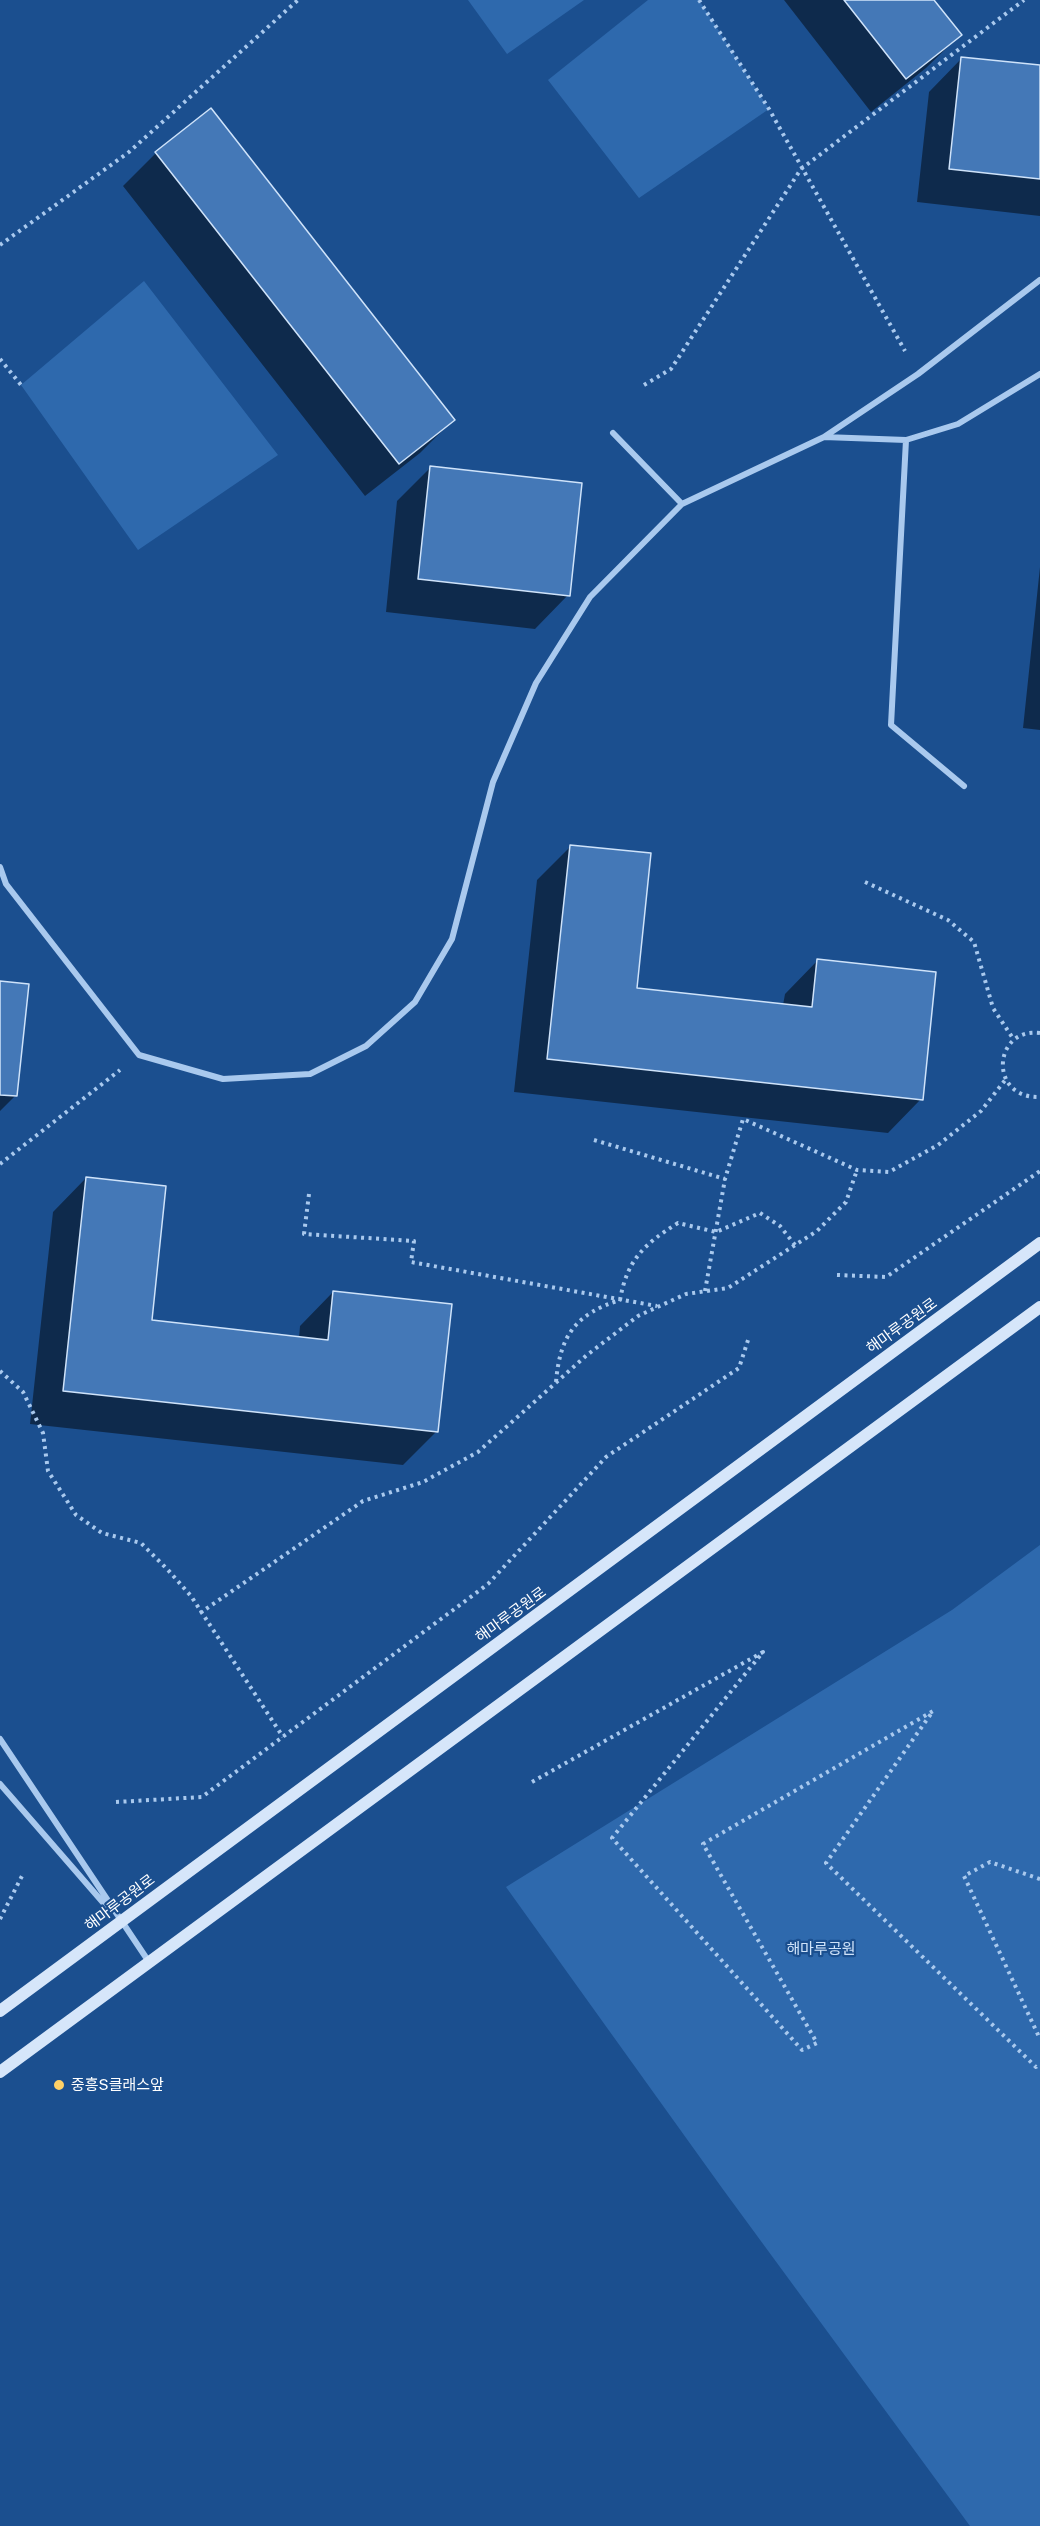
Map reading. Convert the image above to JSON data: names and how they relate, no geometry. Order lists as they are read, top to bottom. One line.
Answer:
{"streets":{"street":["해마루공원로"]},"parks":["해마루공원"],"places":["중흥S클래스앞"]}
